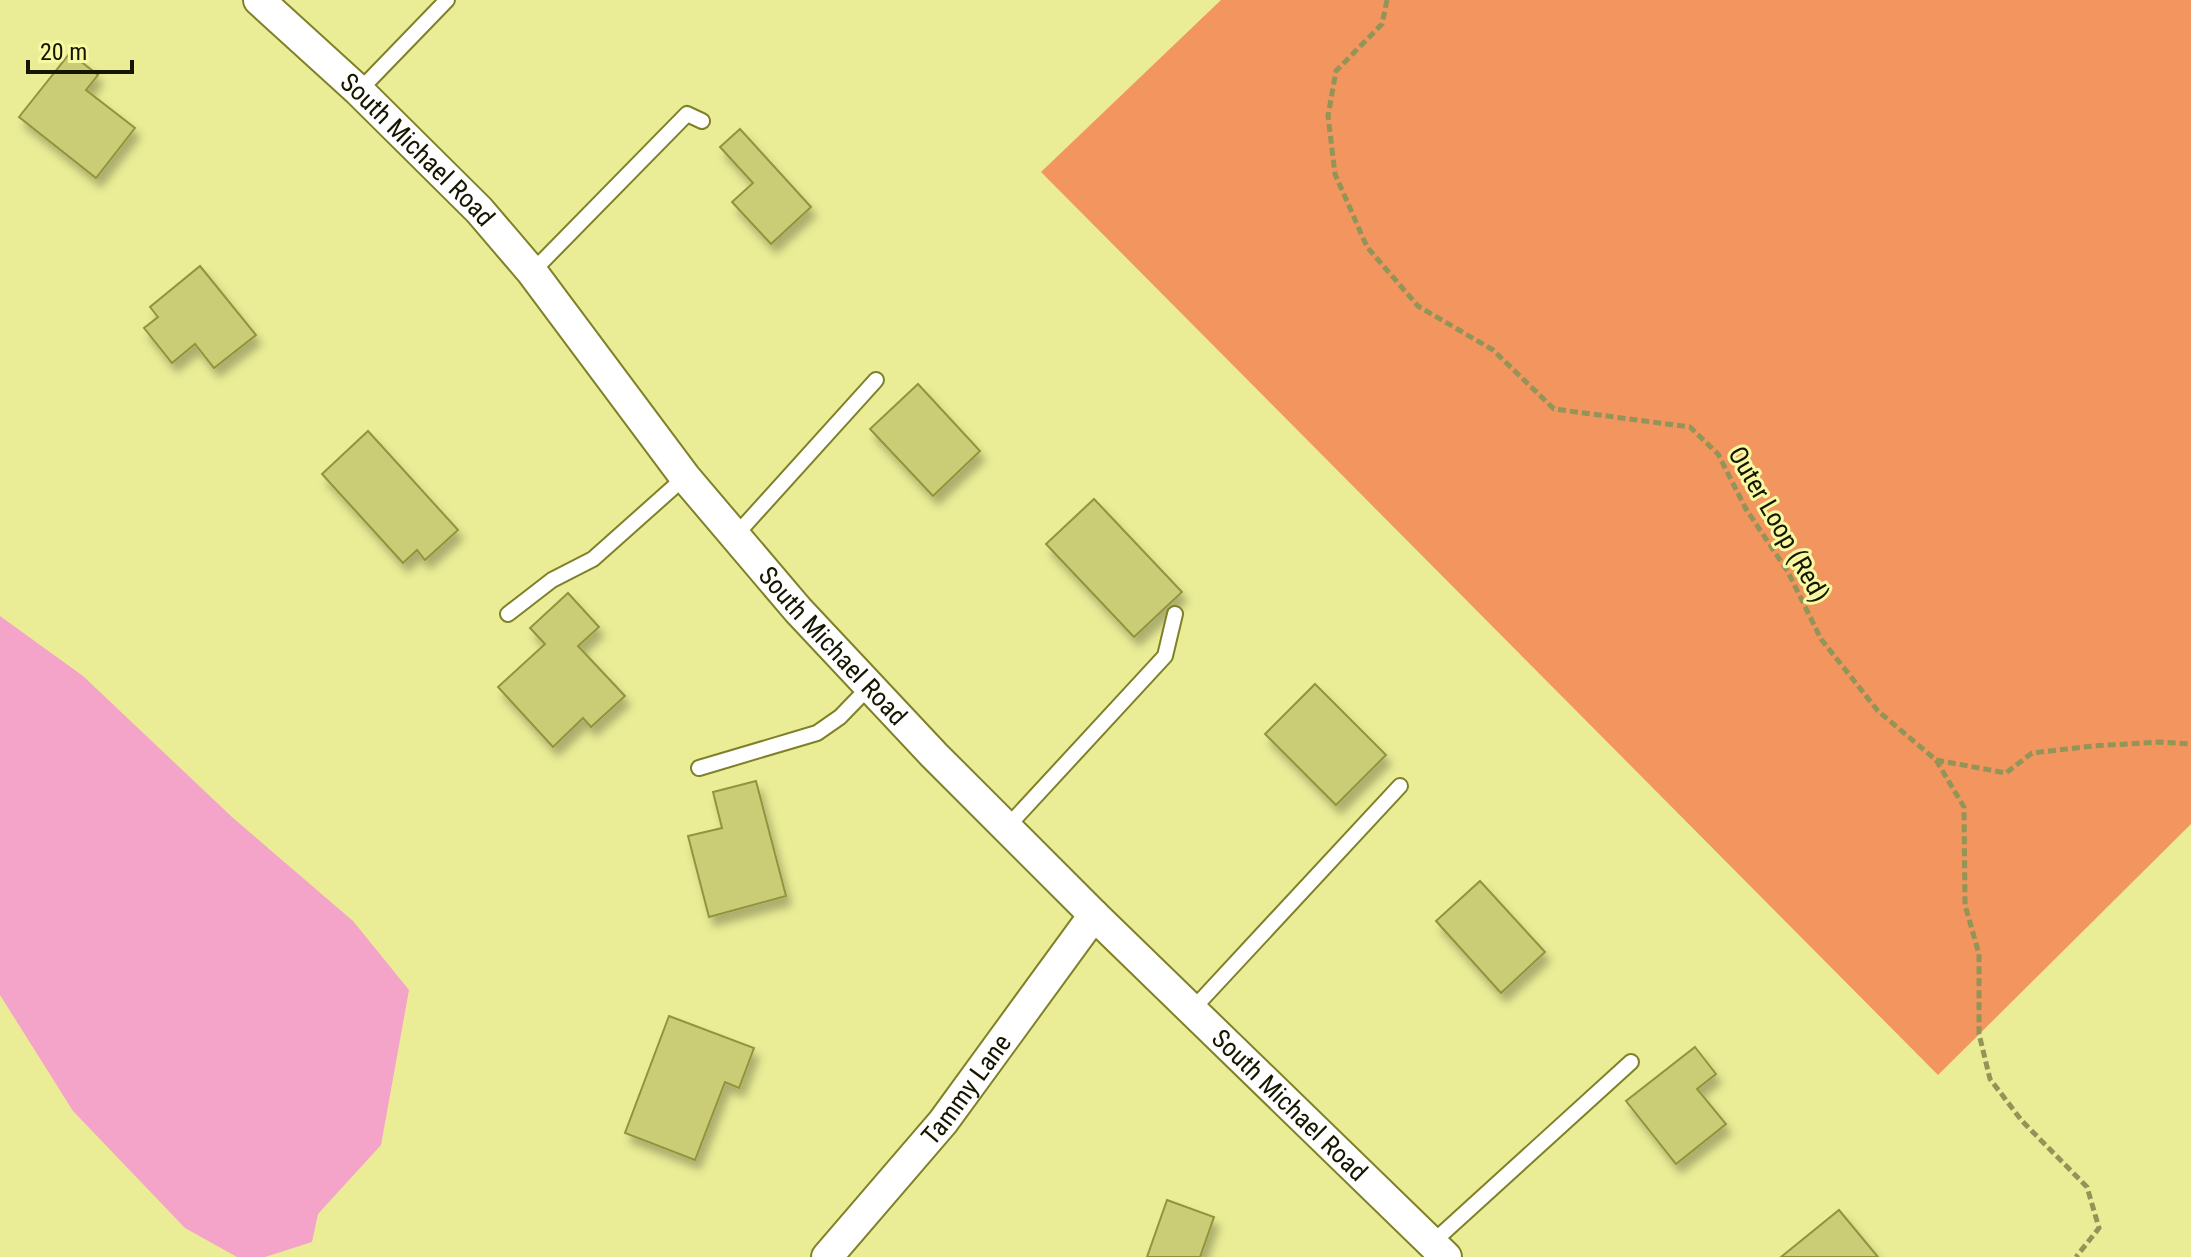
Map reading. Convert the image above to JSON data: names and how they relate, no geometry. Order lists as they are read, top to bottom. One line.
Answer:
{"streets":{"street":["South Michael Road","Tammy Lane"],"path":["Outer Loop (Red)"]},"crossings":[["South Michael Road","Tammy Lane"]],"scale_bar":"20 m"}
